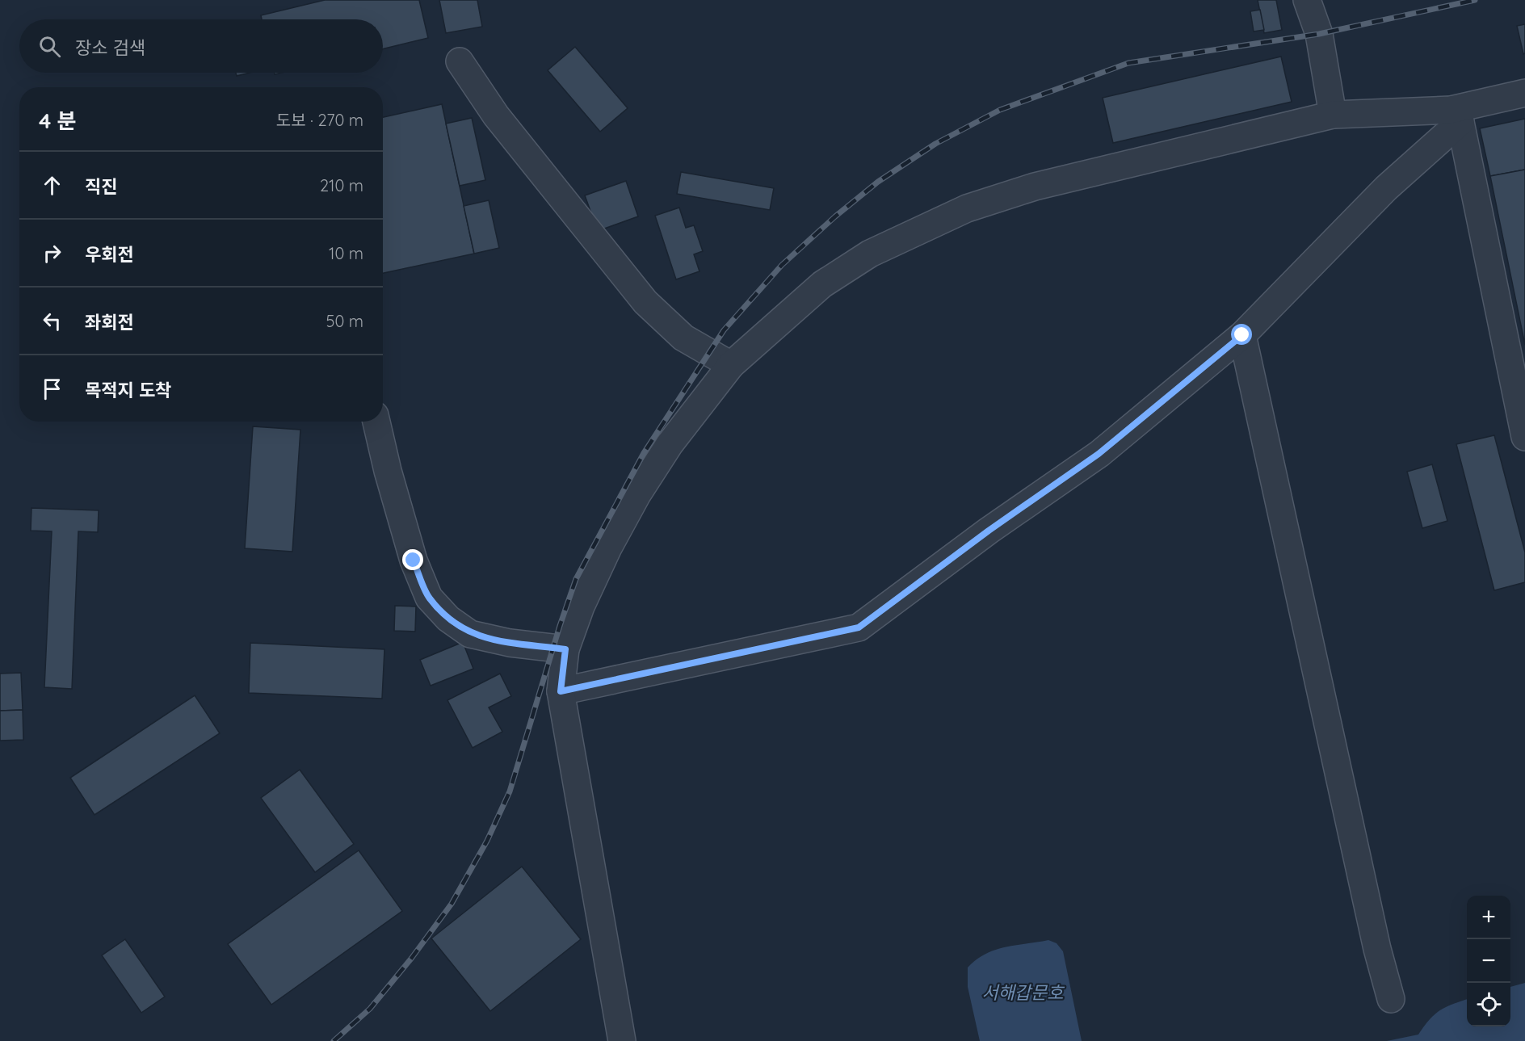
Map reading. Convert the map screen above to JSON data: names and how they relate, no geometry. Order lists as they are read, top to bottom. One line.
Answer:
{"water":["서해갑문호"],"page":{"search":"장소 검색","heading":["4 분","도보 · 270 m"],"list":[["직진","210 m"],["우회전","10 m"],["좌회전","50 m"],"목적지 도착"],"map_buttons":["+","−"]}}
